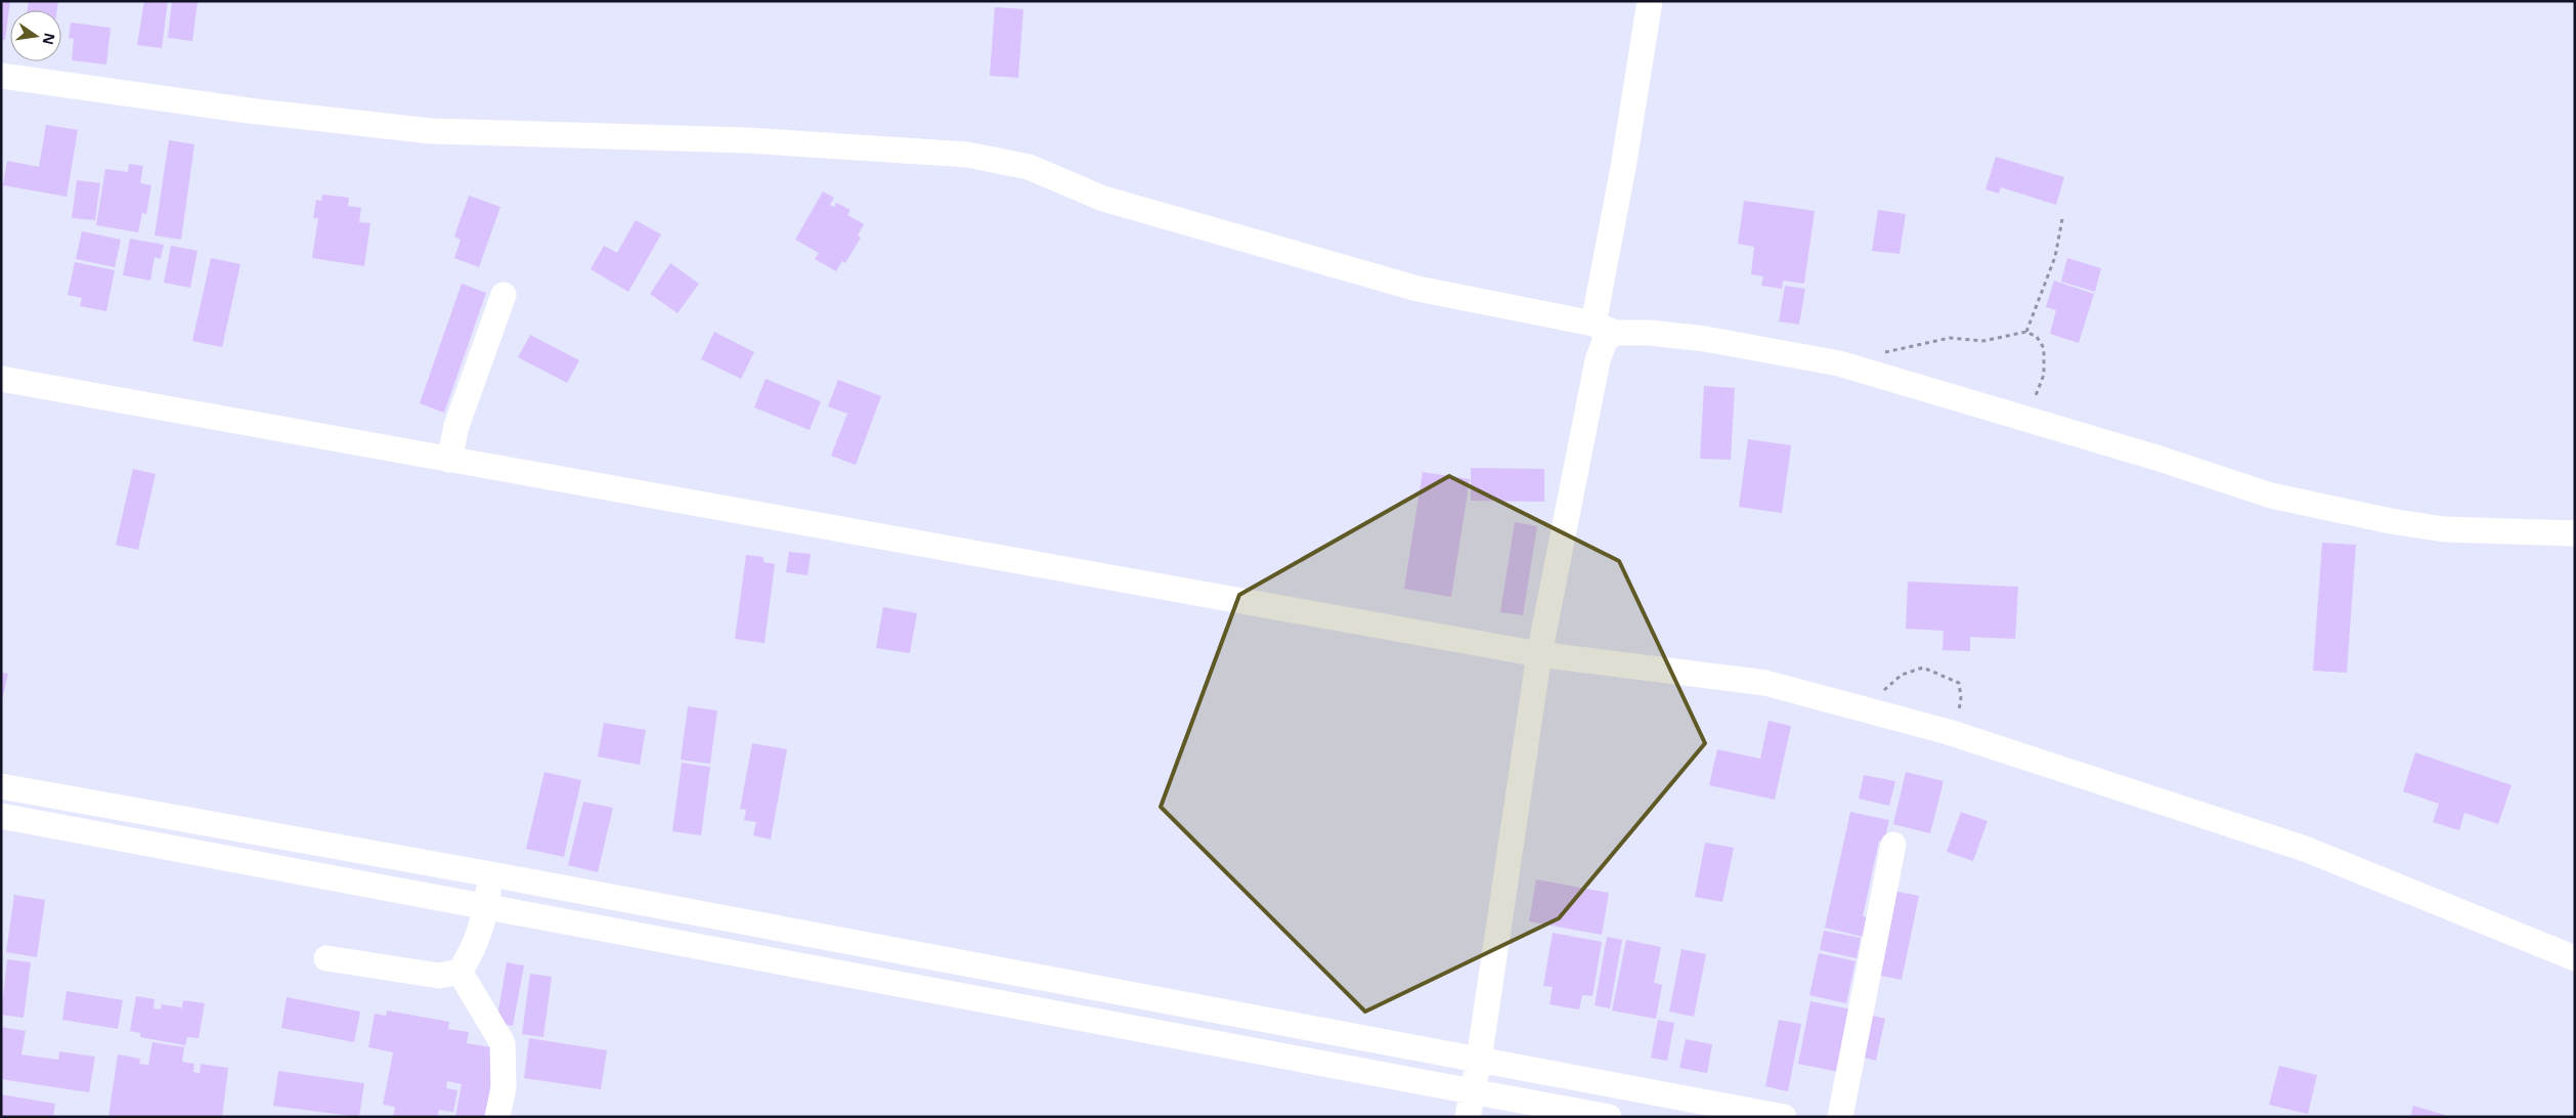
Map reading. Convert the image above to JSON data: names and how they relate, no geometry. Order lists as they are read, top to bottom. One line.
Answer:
{"north":"right"}
